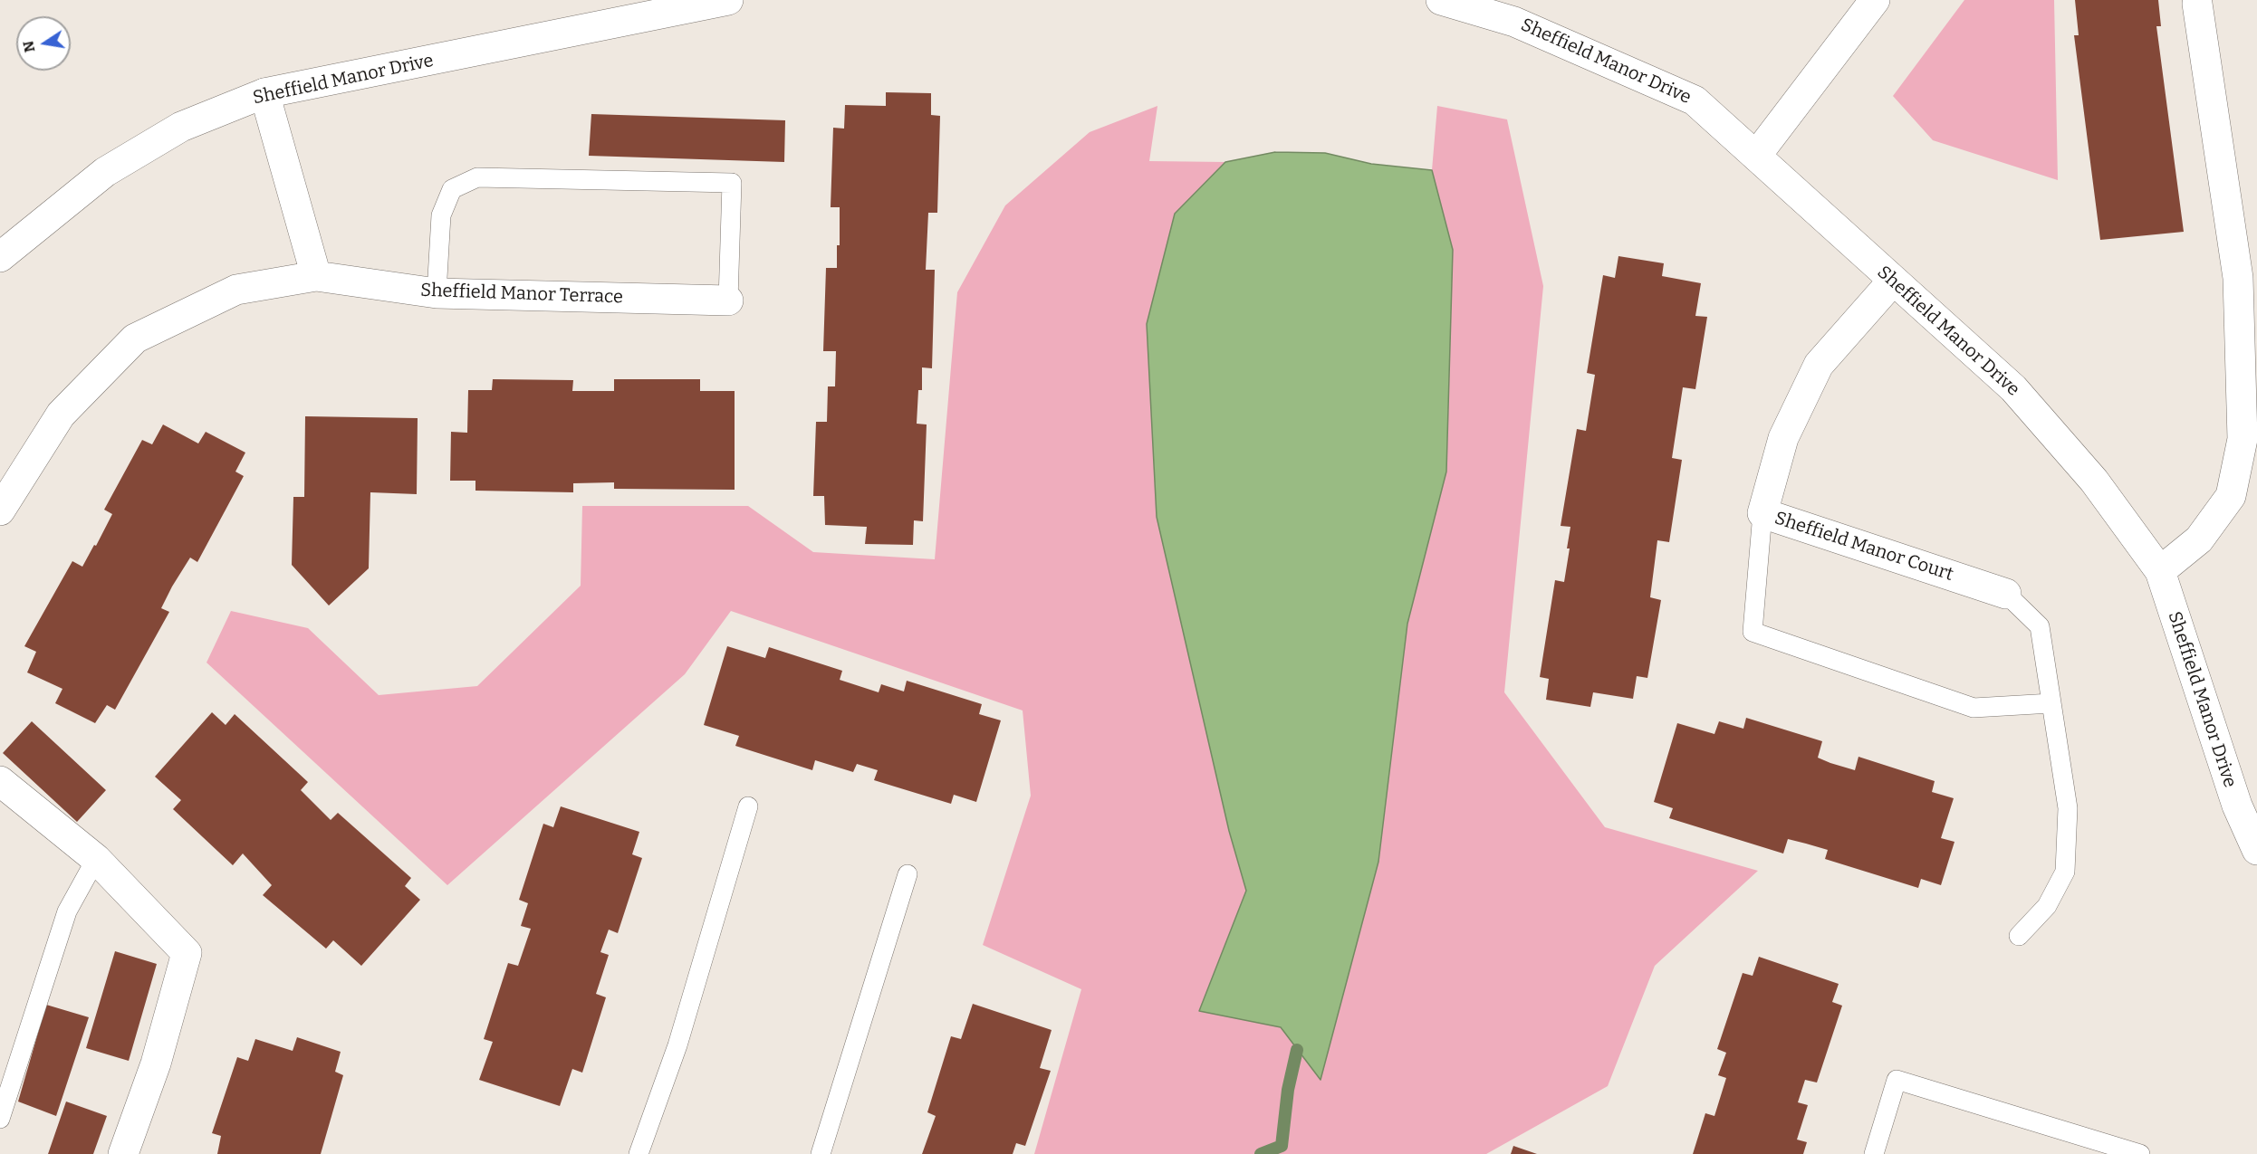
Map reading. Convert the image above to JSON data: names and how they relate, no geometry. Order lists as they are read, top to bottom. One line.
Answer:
{"streets":{"street":["Sheffield Manor Drive","Sheffield Manor Terrace","Sheffield Manor Court"]},"crossings":[["Sheffield Manor Drive","Sheffield Manor Court"]],"north":"left"}
